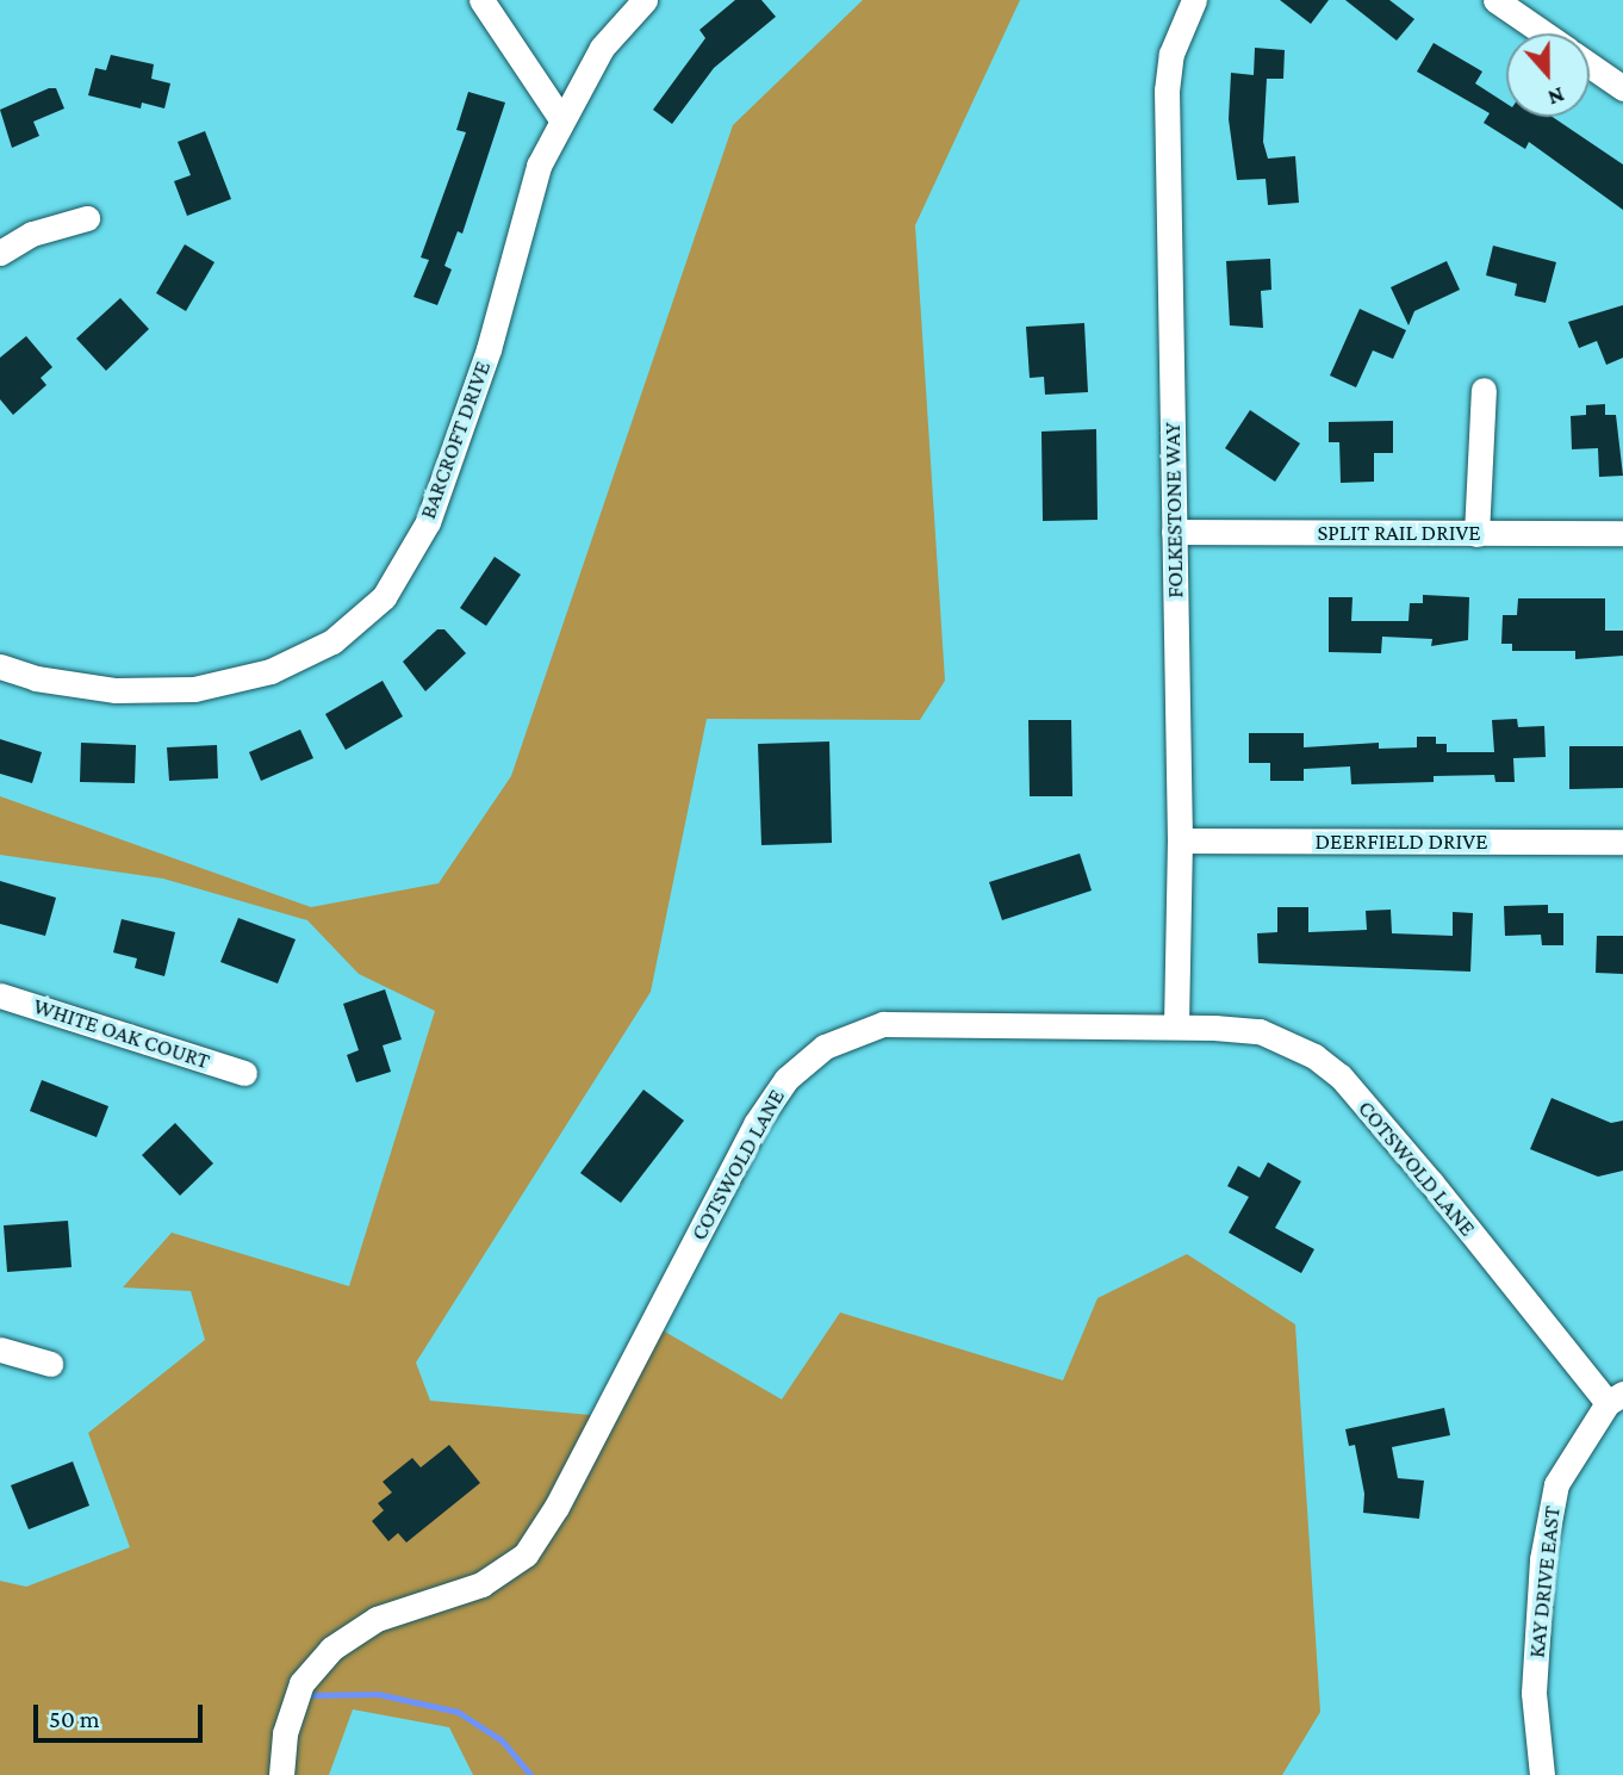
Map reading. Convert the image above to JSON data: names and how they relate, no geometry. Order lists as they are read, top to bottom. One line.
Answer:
{"streets":{"street":["BARCROFT DRIVE","FOLKESTONE WAY","SPLIT RAIL DRIVE","DEERFIELD DRIVE","WHITE OAK COURT","COTSWOLD LANE","KAY DRIVE EAST"]},"crossings":[["FOLKESTONE WAY","SPLIT RAIL DRIVE"],["FOLKESTONE WAY","DEERFIELD DRIVE"],["FOLKESTONE WAY","COTSWOLD LANE"],["COTSWOLD LANE","KAY DRIVE EAST"]],"scale_bar":"50 m","north":"bottom"}
